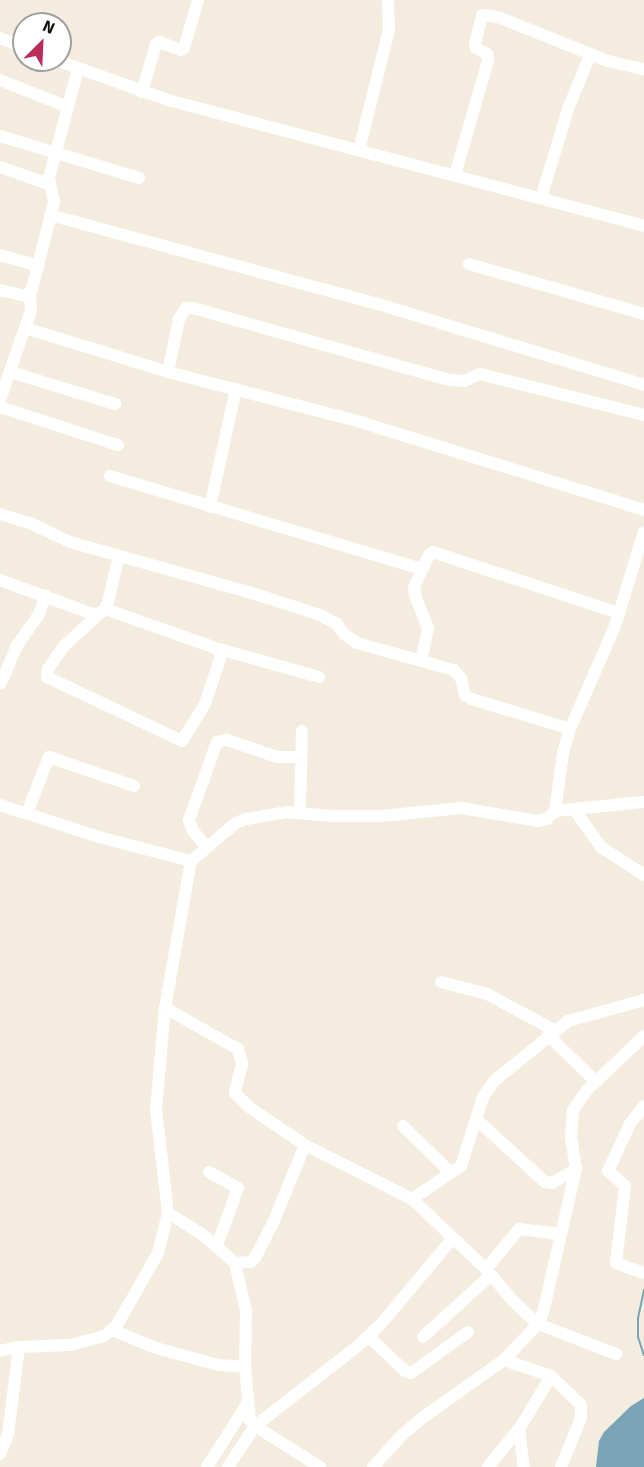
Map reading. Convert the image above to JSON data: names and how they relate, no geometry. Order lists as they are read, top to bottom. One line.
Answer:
{"north":"top right"}
